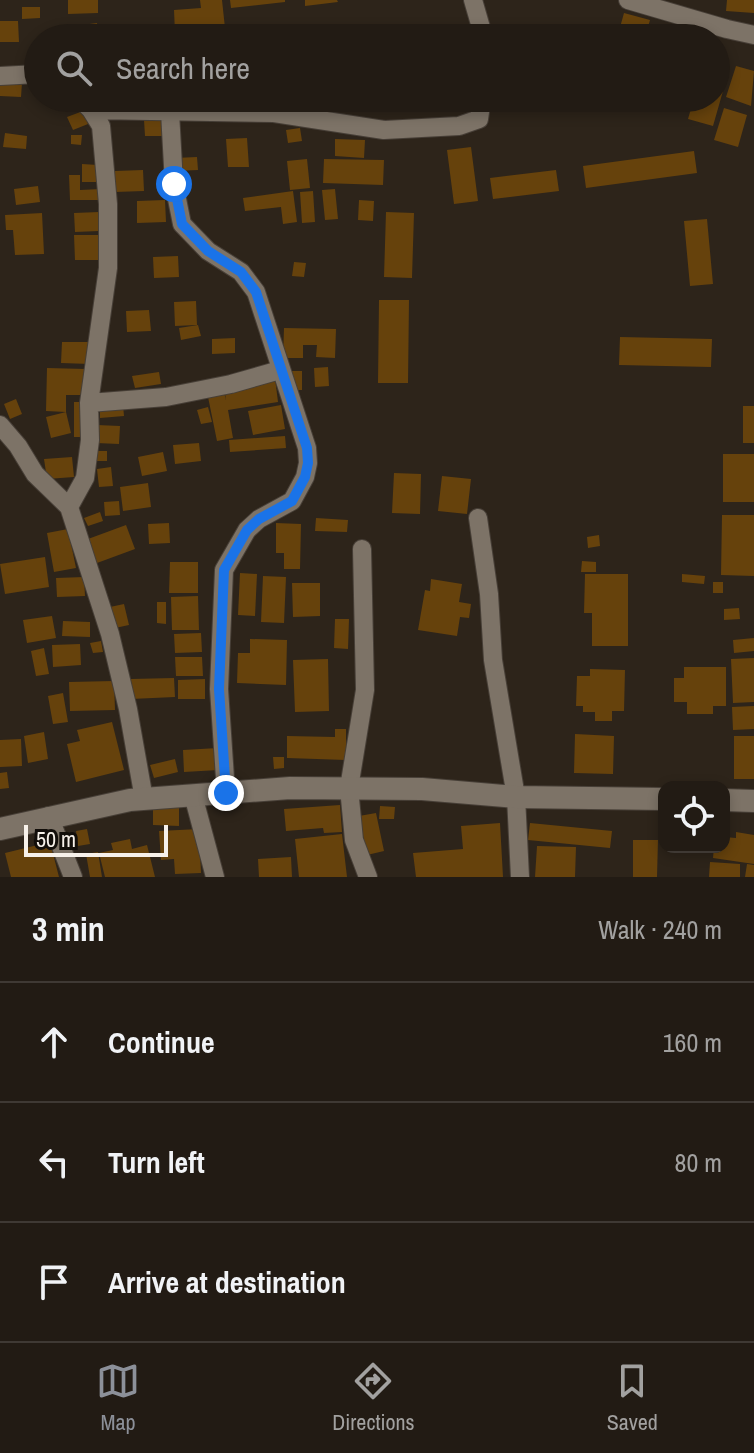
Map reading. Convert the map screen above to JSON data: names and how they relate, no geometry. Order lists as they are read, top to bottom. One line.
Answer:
{"scale_bar":"50 m","page":{"search":"Search here","scale":"50 m","heading":["3 min","Walk · 240 m"],"list":[["Continue","160 m"],["Turn left","80 m"],"Arrive at destination"],"nav":["Map","Directions","Saved"]}}
